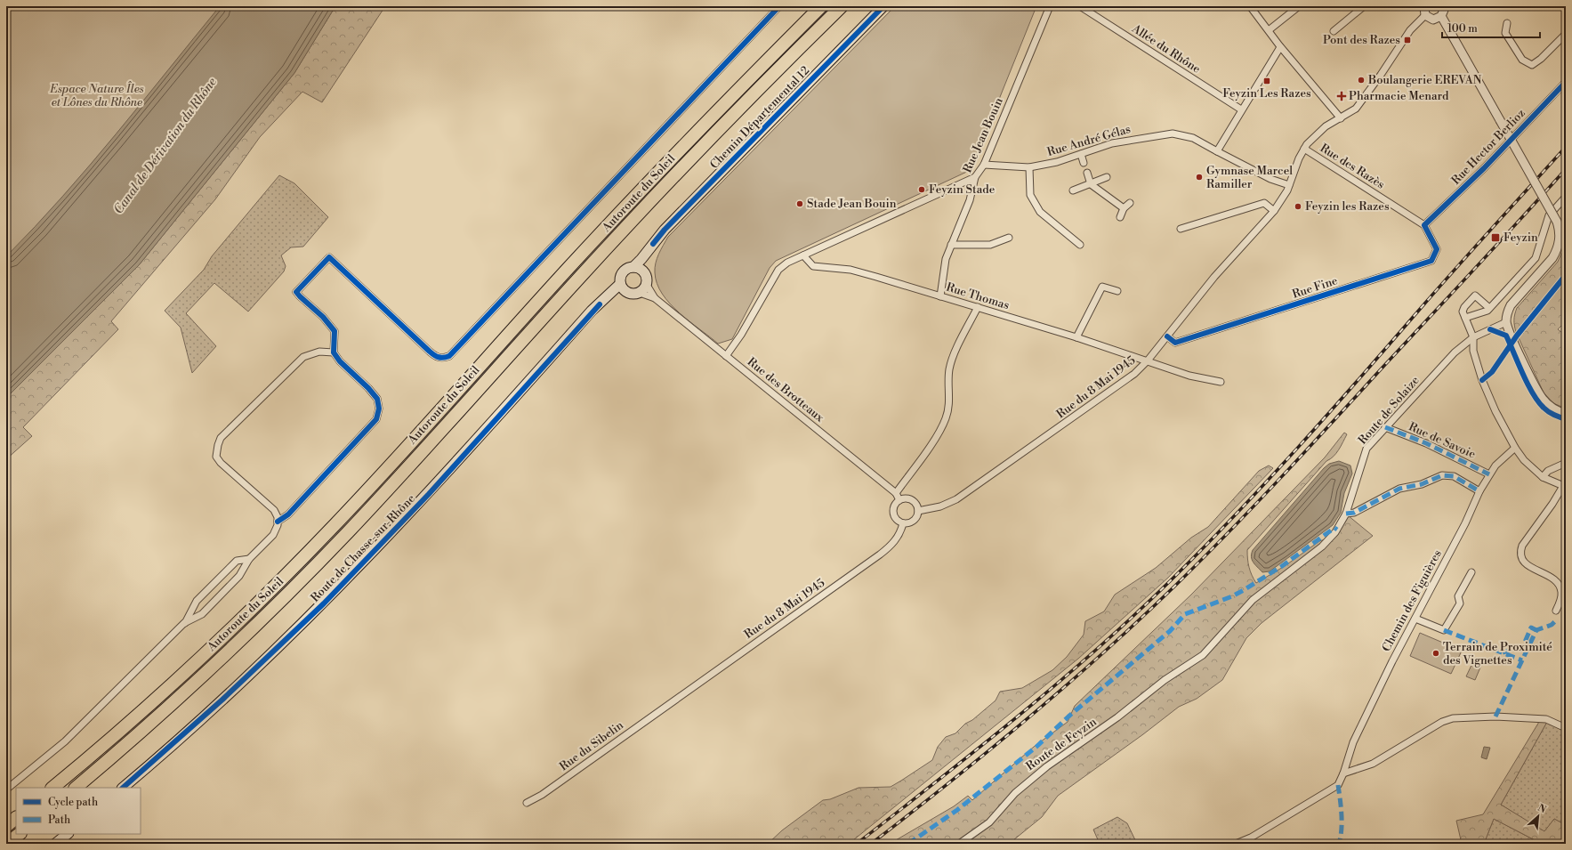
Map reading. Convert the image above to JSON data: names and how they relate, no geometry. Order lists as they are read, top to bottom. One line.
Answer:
{"streets":{"highway":["Autoroute du Soleil"],"main road":["Chemin Départemental 12","Route de Chasse-sur-Rhône"],"street":["Allée du Rhône","Rue Jean Bouin","Rue André Gélas","Rue Hector Berlioz","Rue des Razès","Rue Fine","Rue Thomas","Rue du 8 Mai 1945","Rue des Brotteaux","Route de Solaize","Rue de Savoie","Chemin des Figuières","Route de Feyzin","Rue du Sibelin"]},"crossings":[["Chemin Départemental 12","Rue des Brotteaux"],["Chemin Départemental 12","Route de Chasse-sur-Rhône"],["Rue Jean Bouin","Rue André Gélas"],["Rue Jean Bouin","Rue Thomas"],["Rue André Gélas","Rue du 8 Mai 1945"],["Rue Hector Berlioz","Rue des Razès"],["Rue Hector Berlioz","Rue Fine"],["Rue des Razès","Rue Fine"],["Rue des Razès","Rue du 8 Mai 1945"],["Rue Fine","Rue du 8 Mai 1945"],["Rue Thomas","Rue du 8 Mai 1945"],["Rue du 8 Mai 1945","Rue des Brotteaux"],["Rue du 8 Mai 1945","Rue du Sibelin"],["Rue des Brotteaux","Route de Chasse-sur-Rhône"],["Route de Solaize","Rue de Savoie"],["Route de Solaize","Route de Feyzin"],["Rue de Savoie","Chemin des Figuières"]],"water":["Canal de Dérivation du Rhône"],"parks":["Espace Nature Îles et Lônes du Rhône"],"places":{"transit":["Pont des Razes","Feyzin Les Razes","Feyzin"],"other":["Boulangerie EREVAN","Gymnase Marcel Ramiller","Feyzin Stade","Stade Jean Bouin","Feyzin les Razes","Terrain de Proximité des Vignettes"],"health":["Pharmacie Menard"]},"legend":["Cycle path","Path"],"scale_bar":"100 m","north":"top right"}
